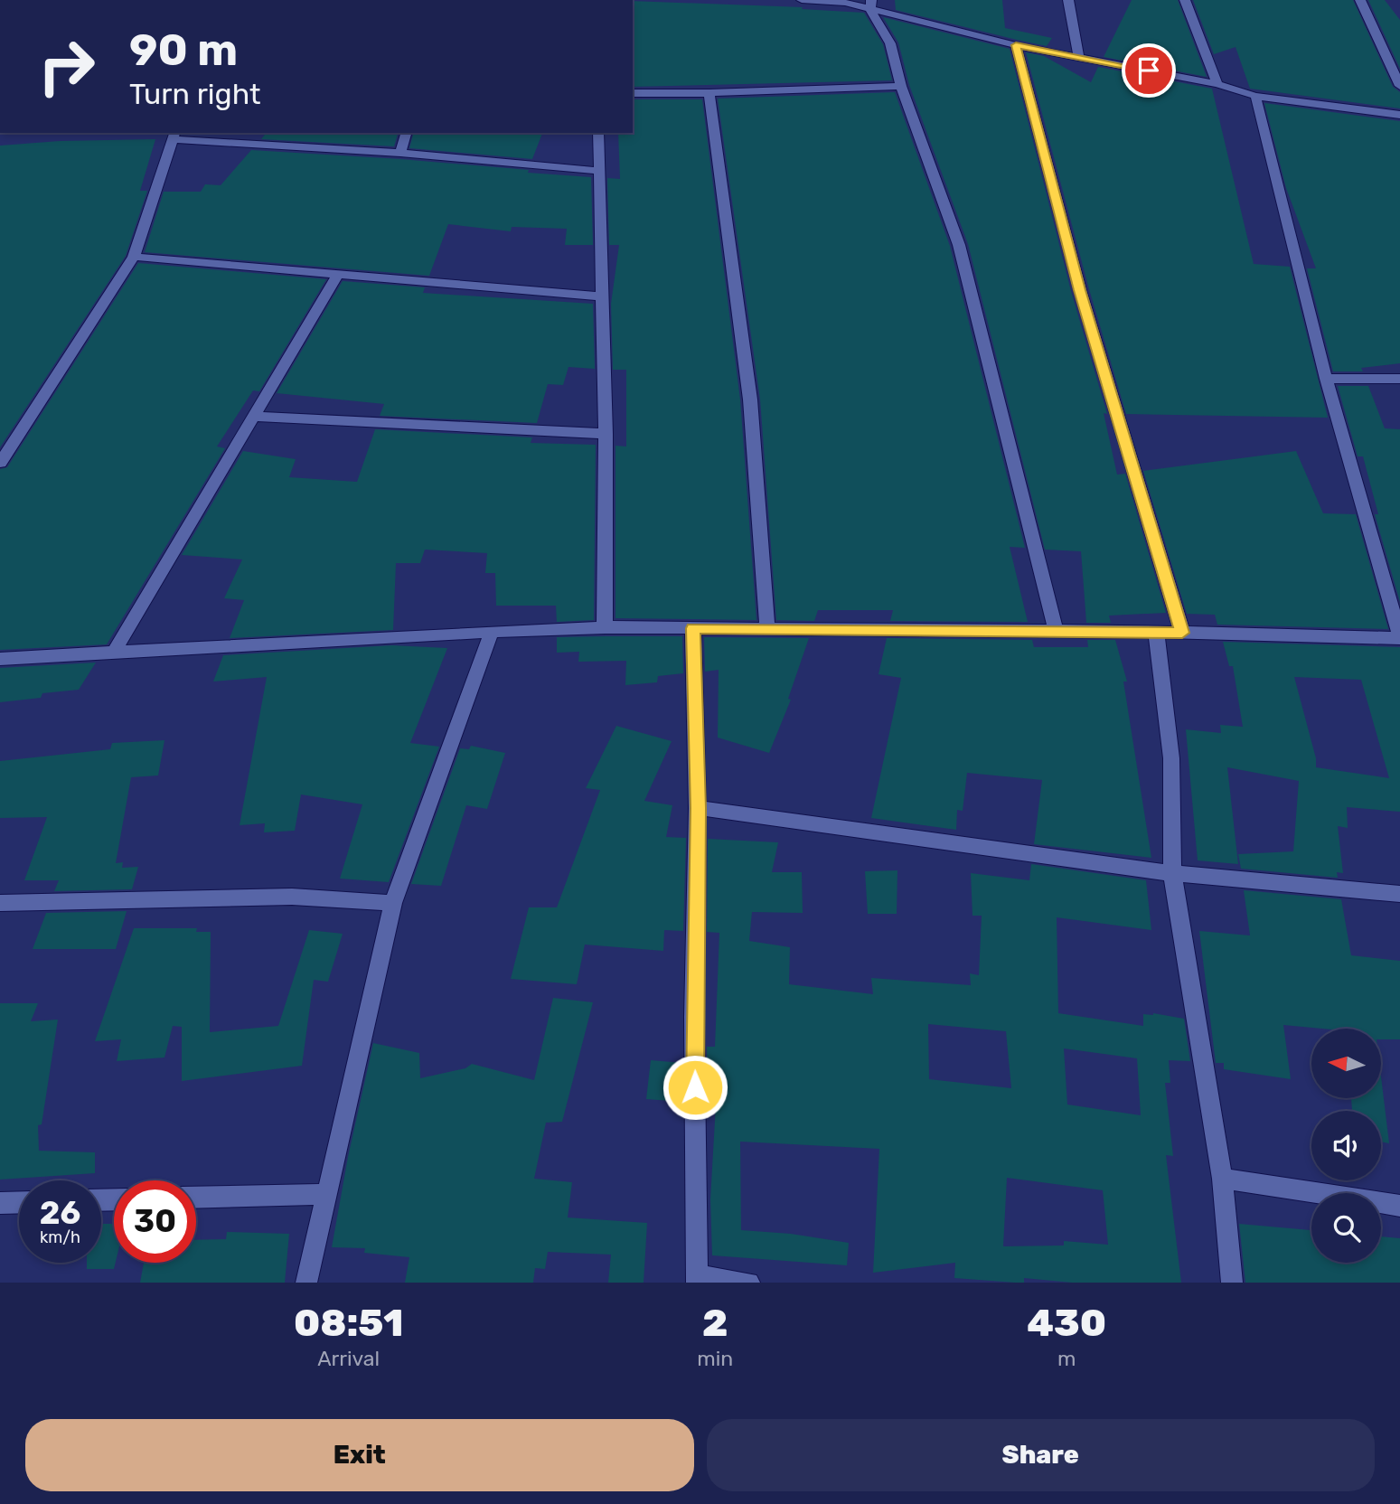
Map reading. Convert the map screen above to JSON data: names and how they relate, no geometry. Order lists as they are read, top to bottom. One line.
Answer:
{"north":"left","page":{"turn":["90 m","Turn right"],"speed":"26 km/h","limit":"30","eta":["08:51","Arrival","2","min","430","m"],"buttons":["Exit","Share"]}}
